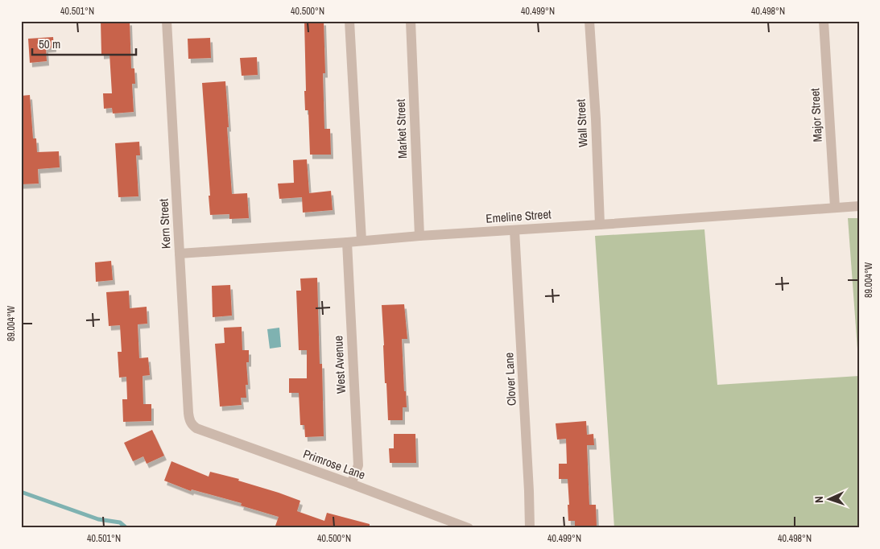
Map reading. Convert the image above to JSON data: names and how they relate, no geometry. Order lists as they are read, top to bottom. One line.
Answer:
{"streets":{"street":["Major Street","Wall Street","Market Street","Emeline Street","Kern Street","West Avenue","Clover Lane","Primrose Lane"]},"crossings":[["Major Street","Emeline Street"],["Wall Street","Emeline Street"],["Market Street","Emeline Street"],["Emeline Street","Kern Street"],["Emeline Street","West Avenue"],["Emeline Street","Clover Lane"],["Kern Street","Primrose Lane"],["West Avenue","Primrose Lane"]],"scale_bar":"50 m","north":"left","coordinates":["40.501°N","40.500°N","40.499°N","40.498°N","89.004°W"]}
